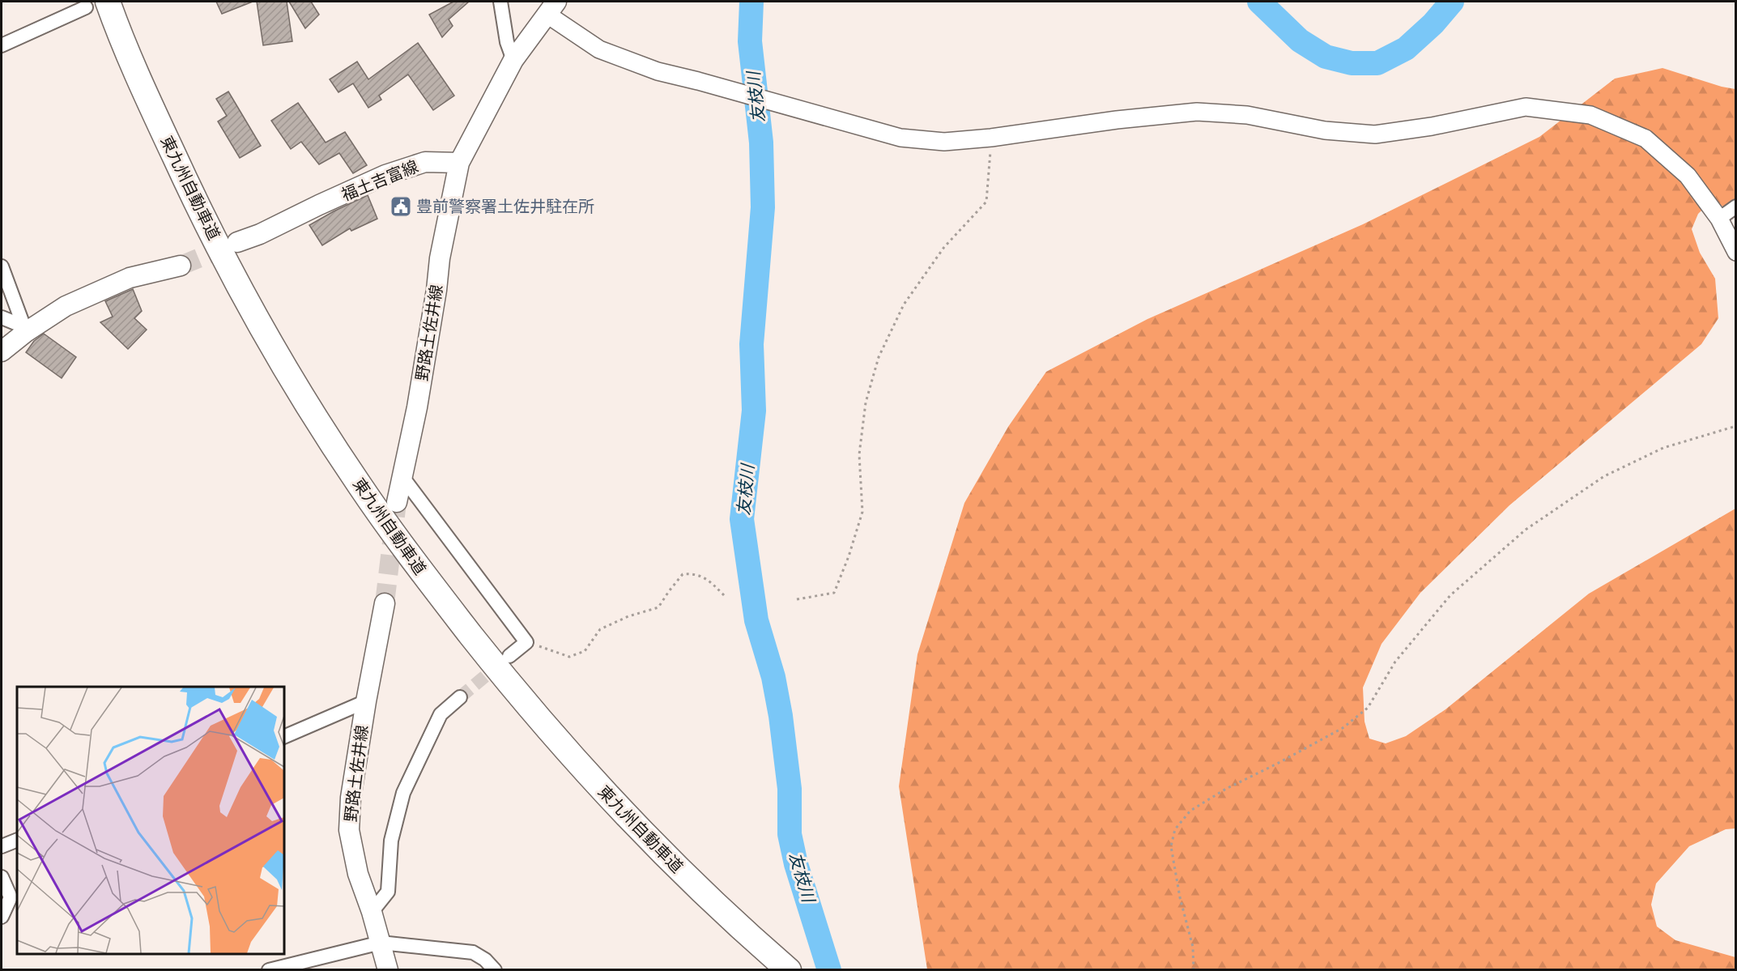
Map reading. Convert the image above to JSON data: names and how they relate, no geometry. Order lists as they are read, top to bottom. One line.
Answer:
{"streets":{"highway":["東九州自動車道"],"main road":["福土吉富線","野路土佐井線"]},"crossings":[["福土吉富線","野路土佐井線"]],"water":["友枝川"],"places":{"public building":["豊前警察署土佐井駐在所"]}}
